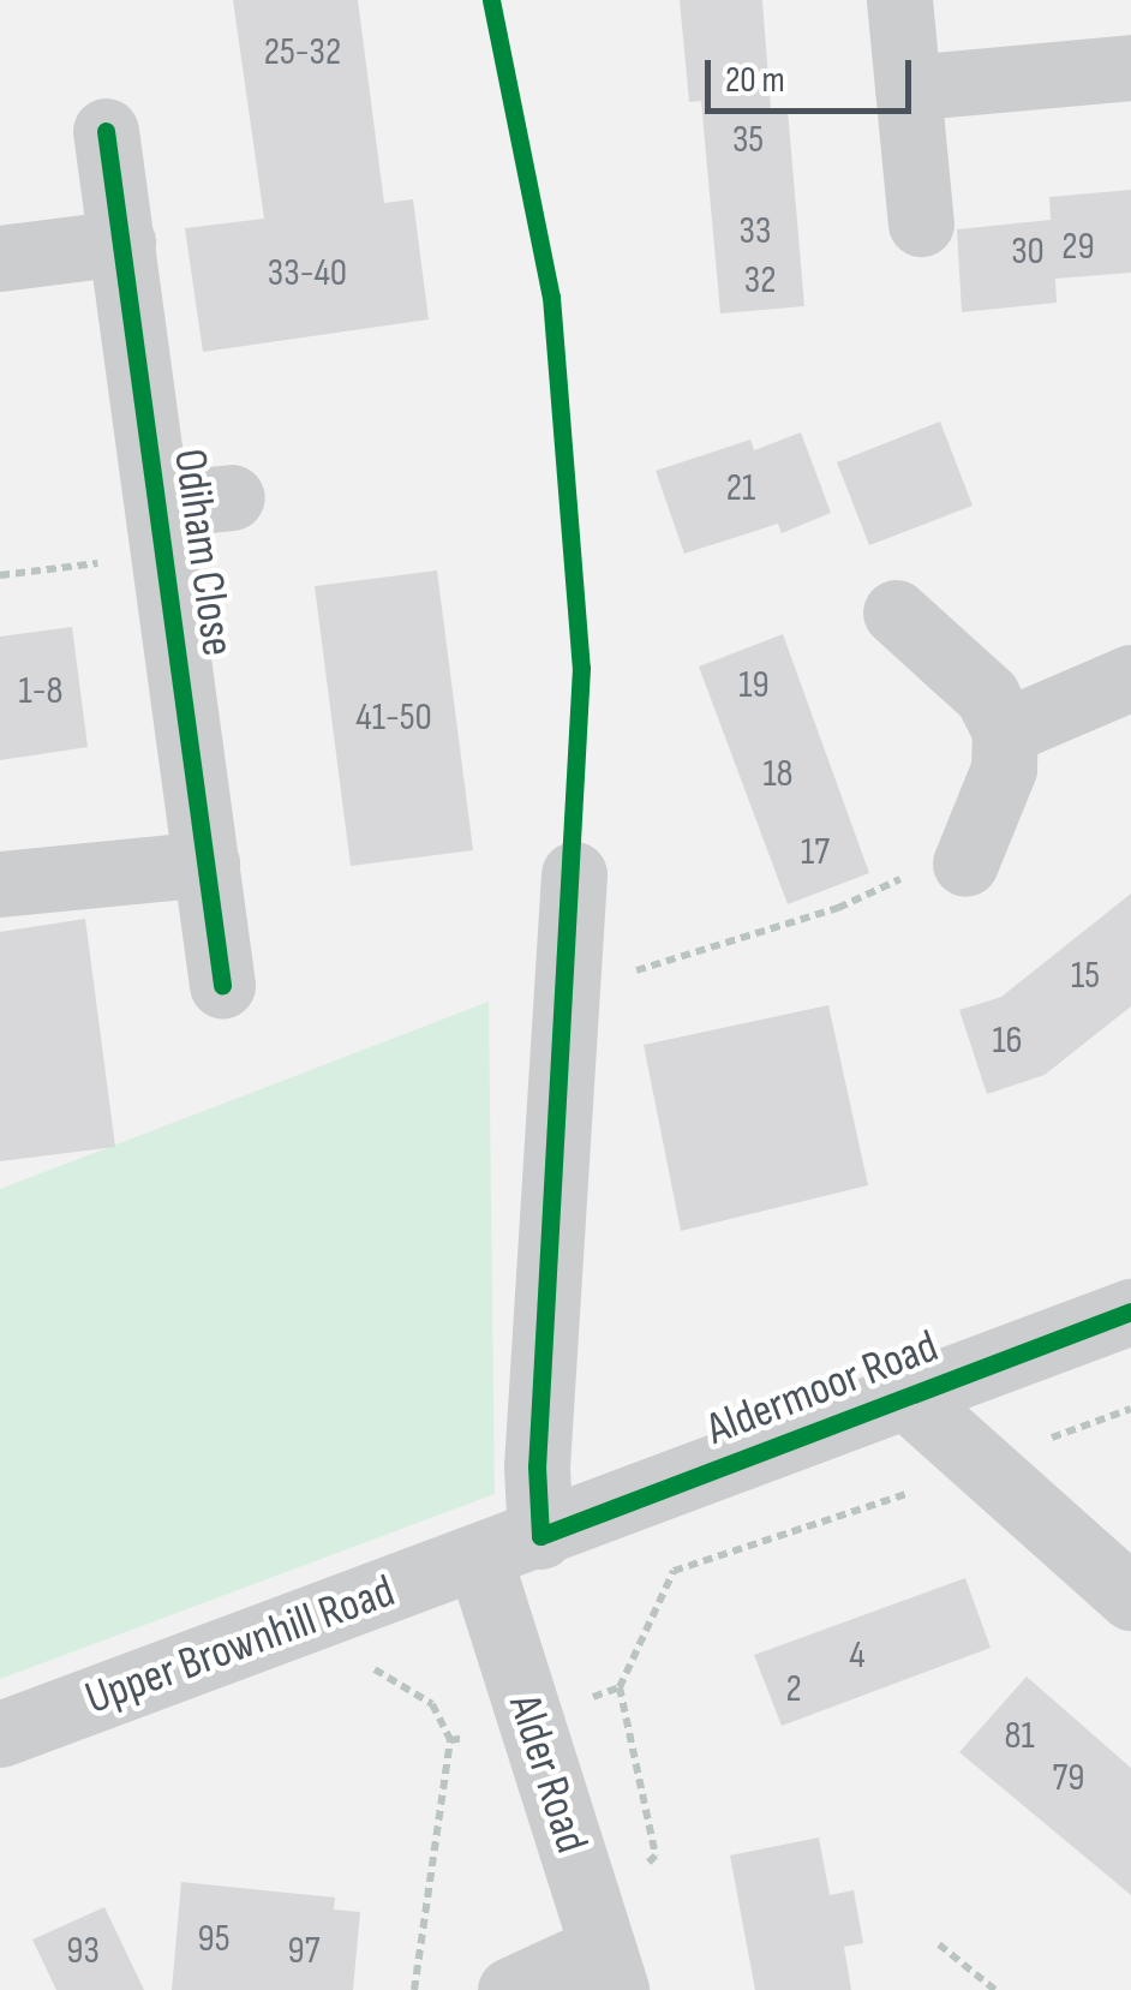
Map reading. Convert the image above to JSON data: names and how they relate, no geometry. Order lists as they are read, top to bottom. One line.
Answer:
{"streets":{"street":["Odiham Close","Aldermoor Road","Upper Brownhill Road","Alder Road"]},"crossings":[["Aldermoor Road","Upper Brownhill Road"],["Aldermoor Road","Alder Road"],["Upper Brownhill Road","Alder Road"]],"house_numbers":["25-32","35","33","29","30","33-40","32","21","19","1-8","41-50","18","17","15","16","4","2","81","79","95","93","97"],"scale_bar":"20 m"}
